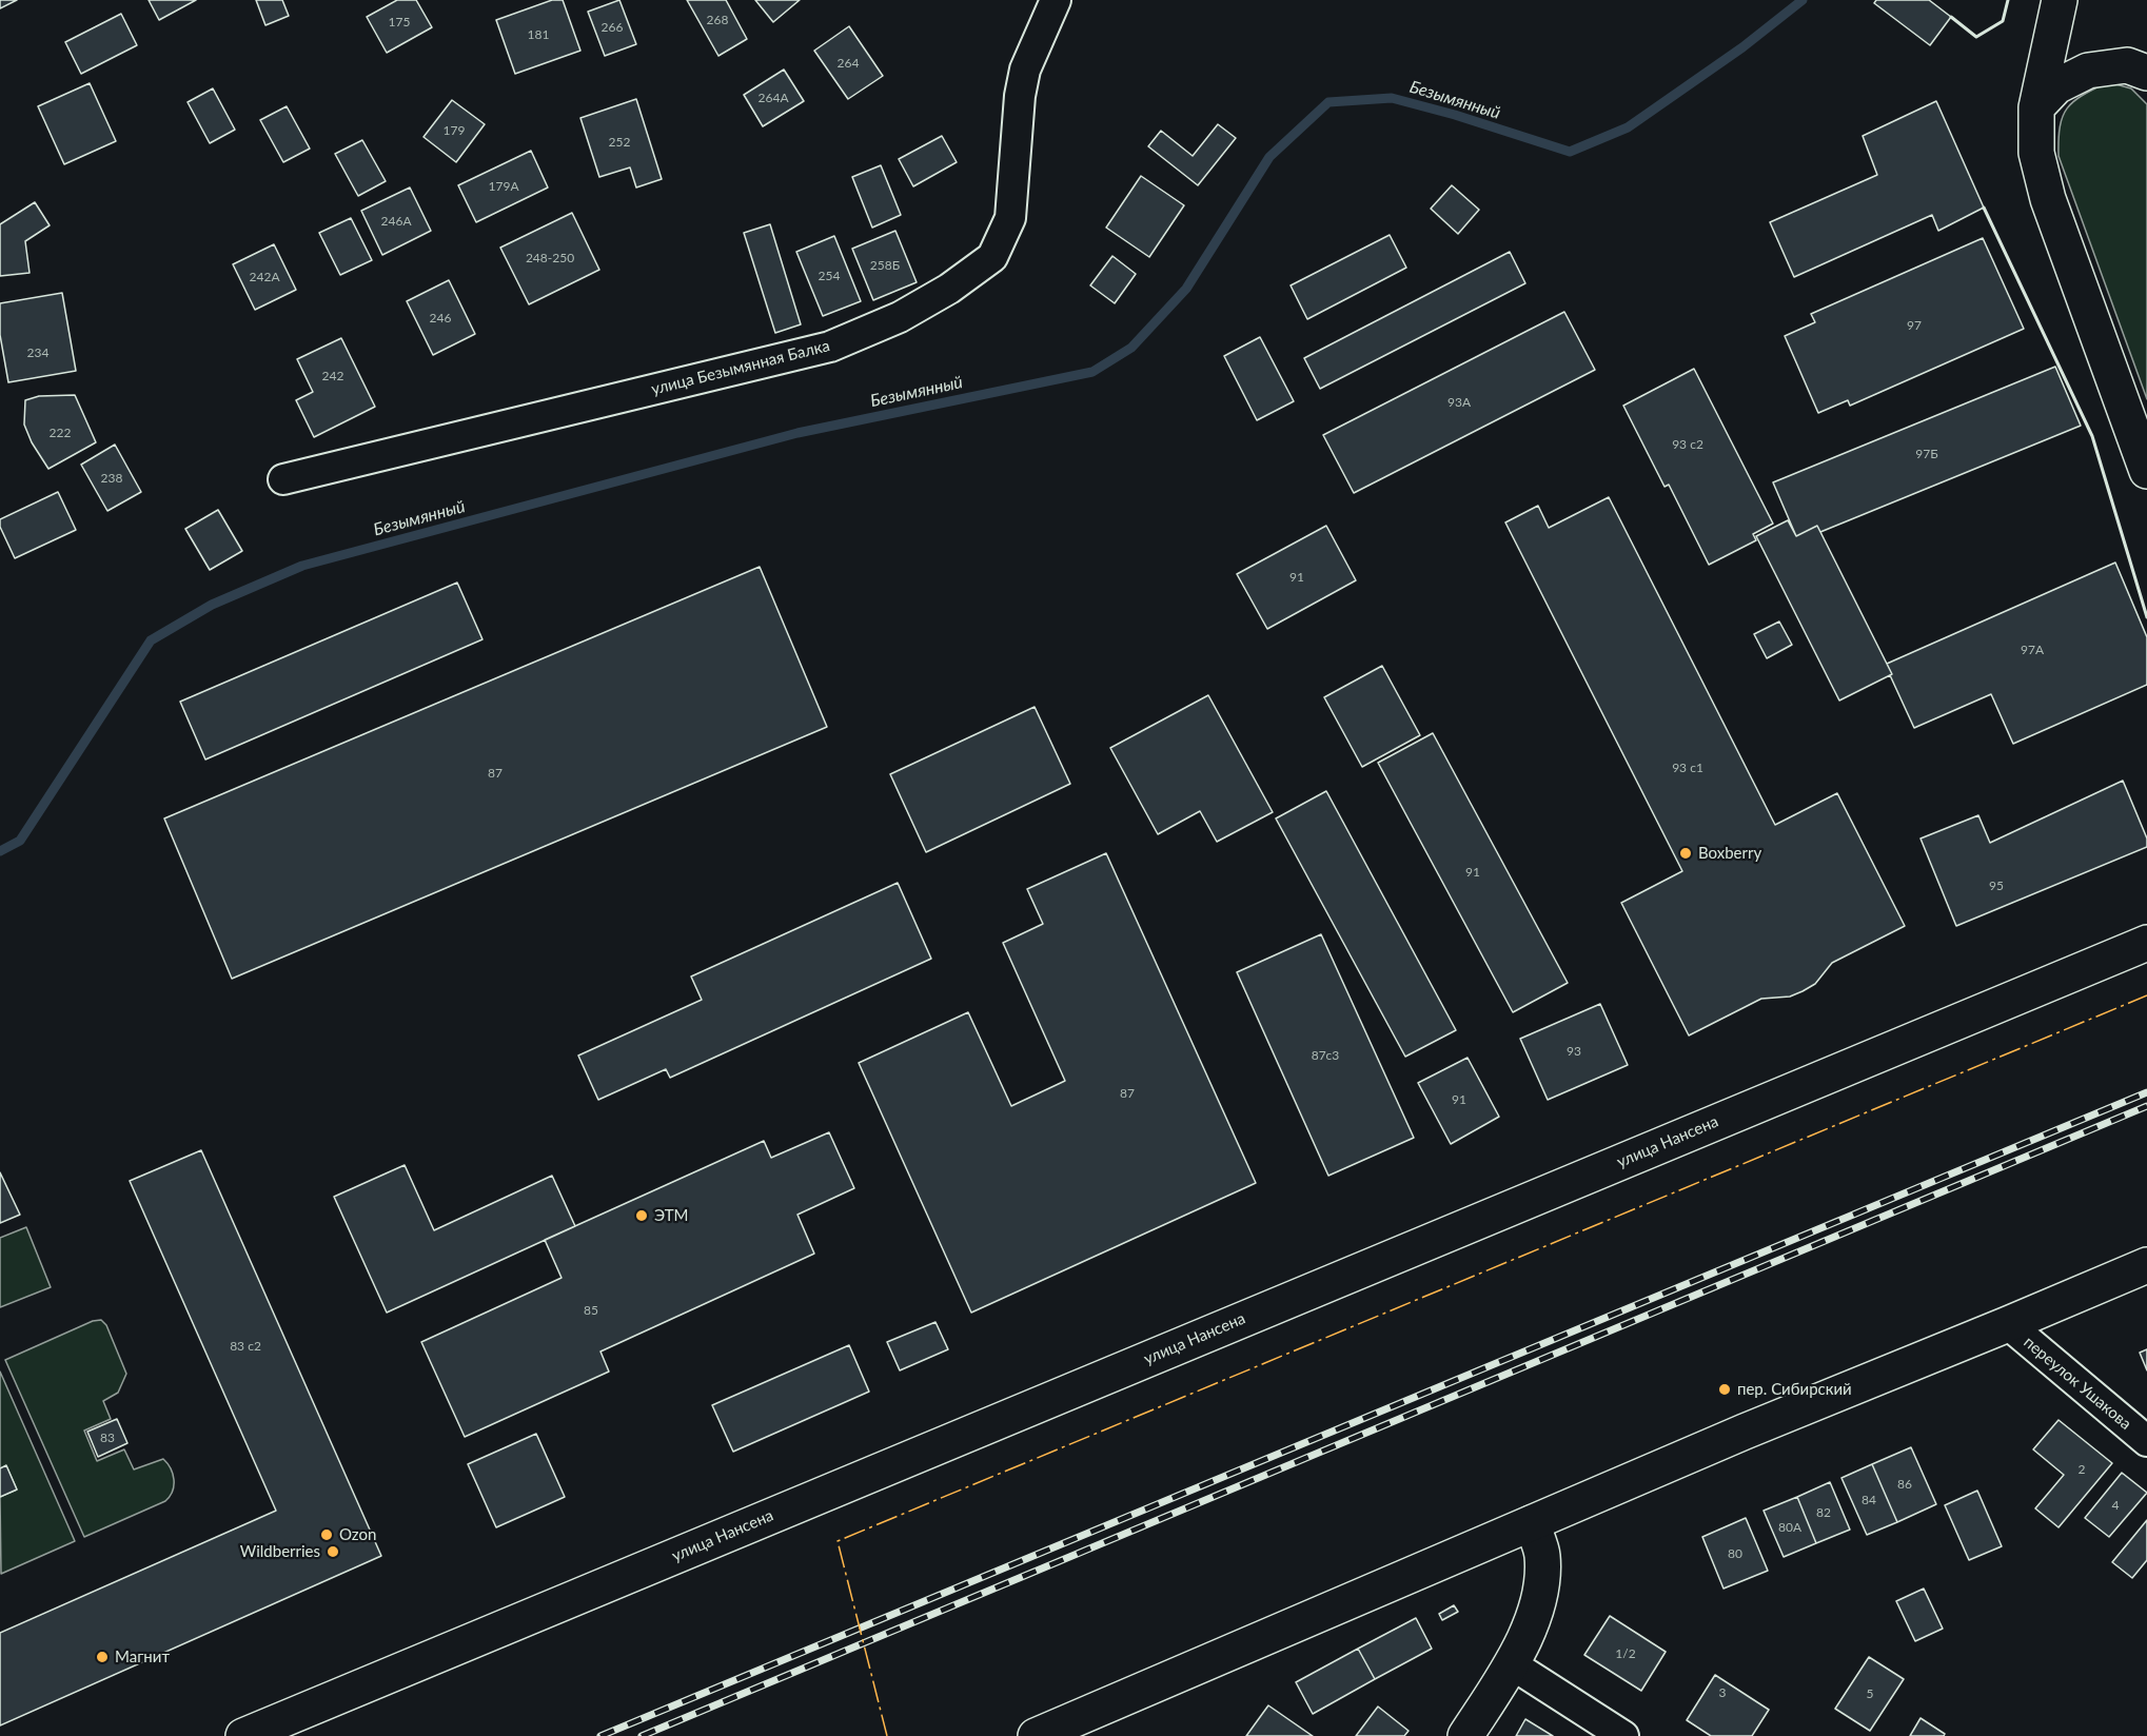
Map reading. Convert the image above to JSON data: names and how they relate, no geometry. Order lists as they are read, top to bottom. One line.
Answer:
{"streets":{"main road":["улица Нансена"],"street":["улица Безымянная Балка","переулок Ушакова"]},"water":["Безымянный"],"places":["Boxberry","ЭТМ","пер. Сибирский","Ozon","Wildberries","Магнит"],"house_numbers":["268","175","266","181","264","264А","179","252","179А","246А","248-250","258Б","254","242А","246","97","234","242","93А","222","93 с2","97Б","238","91","97А","93 с1","87","91","95","93","87с3","87","91","85","83 с2","83","2","86","84","4","82","80А","80","1/2","3","5"]}
